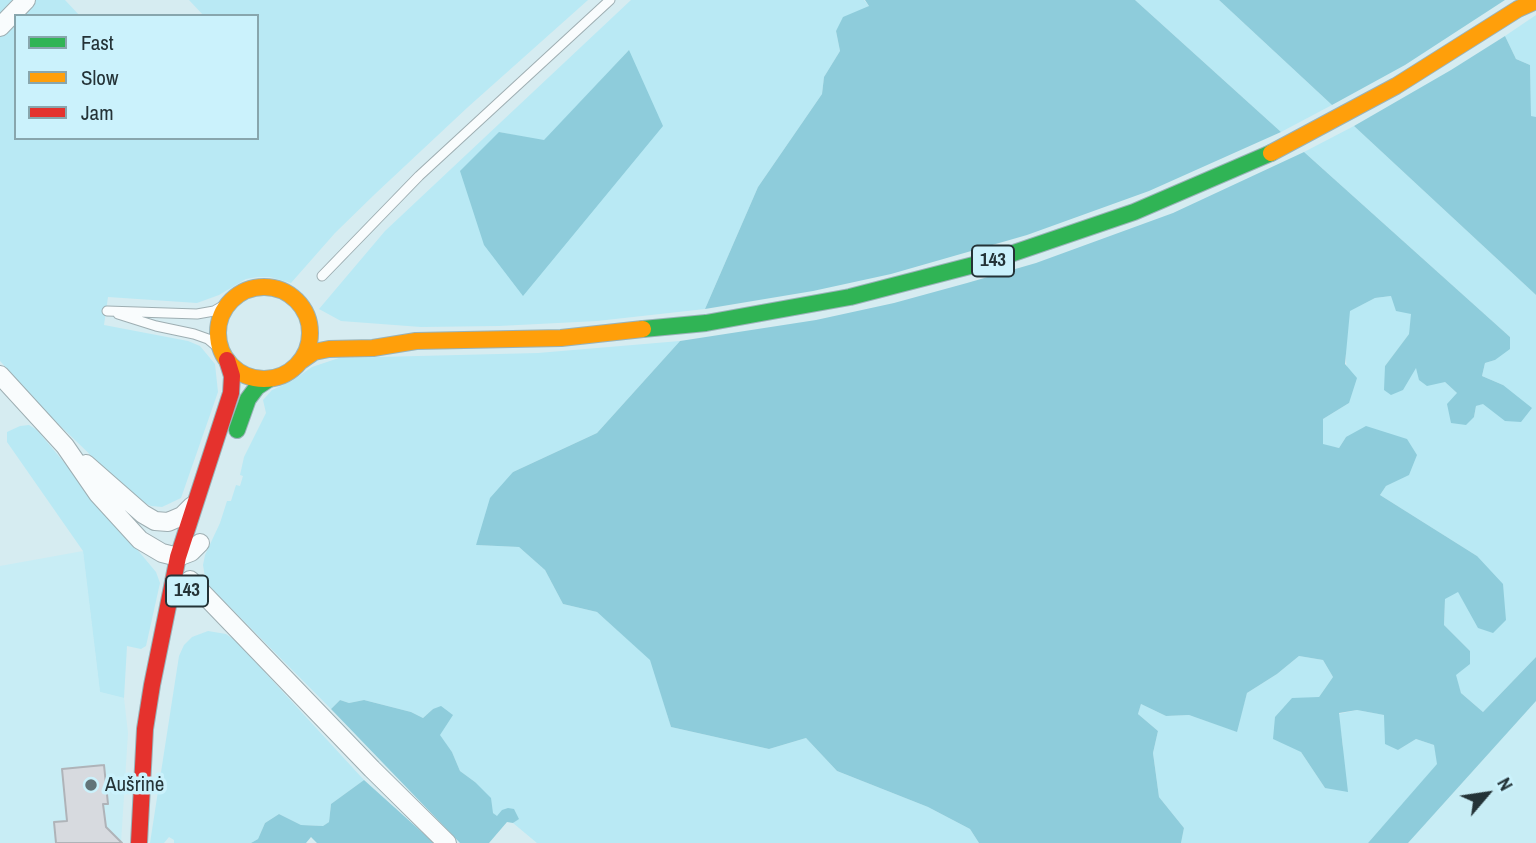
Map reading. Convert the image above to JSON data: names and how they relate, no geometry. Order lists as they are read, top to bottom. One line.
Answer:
{"streets":{"main road":["143"]},"places":["Aušrinė"],"legend":["Fast","Slow","Jam"],"north":"top right"}
